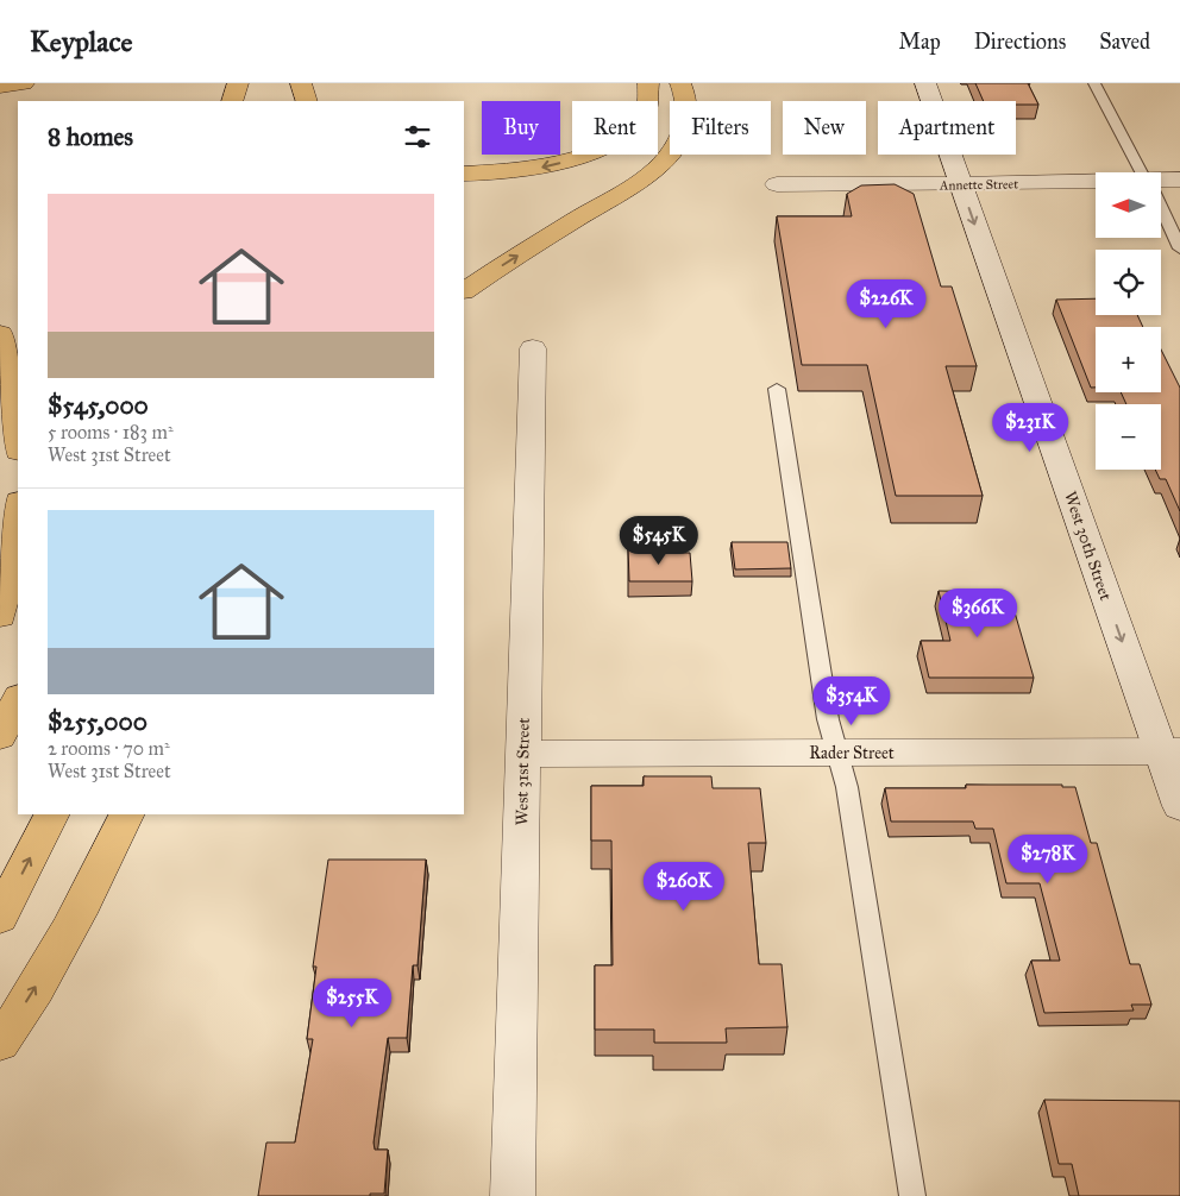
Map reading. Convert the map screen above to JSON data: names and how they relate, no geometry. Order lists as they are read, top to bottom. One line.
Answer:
{"streets":{"street":["Annette Street","West 30th Street","Rader Street","West 31st Street"]},"crossings":[["Annette Street","West 30th Street"],["West 30th Street","Rader Street"],["Rader Street","West 31st Street"]],"one_way":["West 30th Street"],"north":"left","page":{"header":"Keyplace","nav":["Map","Directions","Saved"],"chip":["Buy","Rent","Filters","New","Apartment"],"heading":"8 homes","map_buttons":["+","−"],"list":[{"name":"$545,000","note":"5 rooms · 183 m² · West 31st Street"},{"name":"$255,000","note":"2 rooms · 70 m² · West 31st Street"}],"price":["$226K","$231K","$545K","$366K","$354K","$278K","$260K","$255K"]}}
